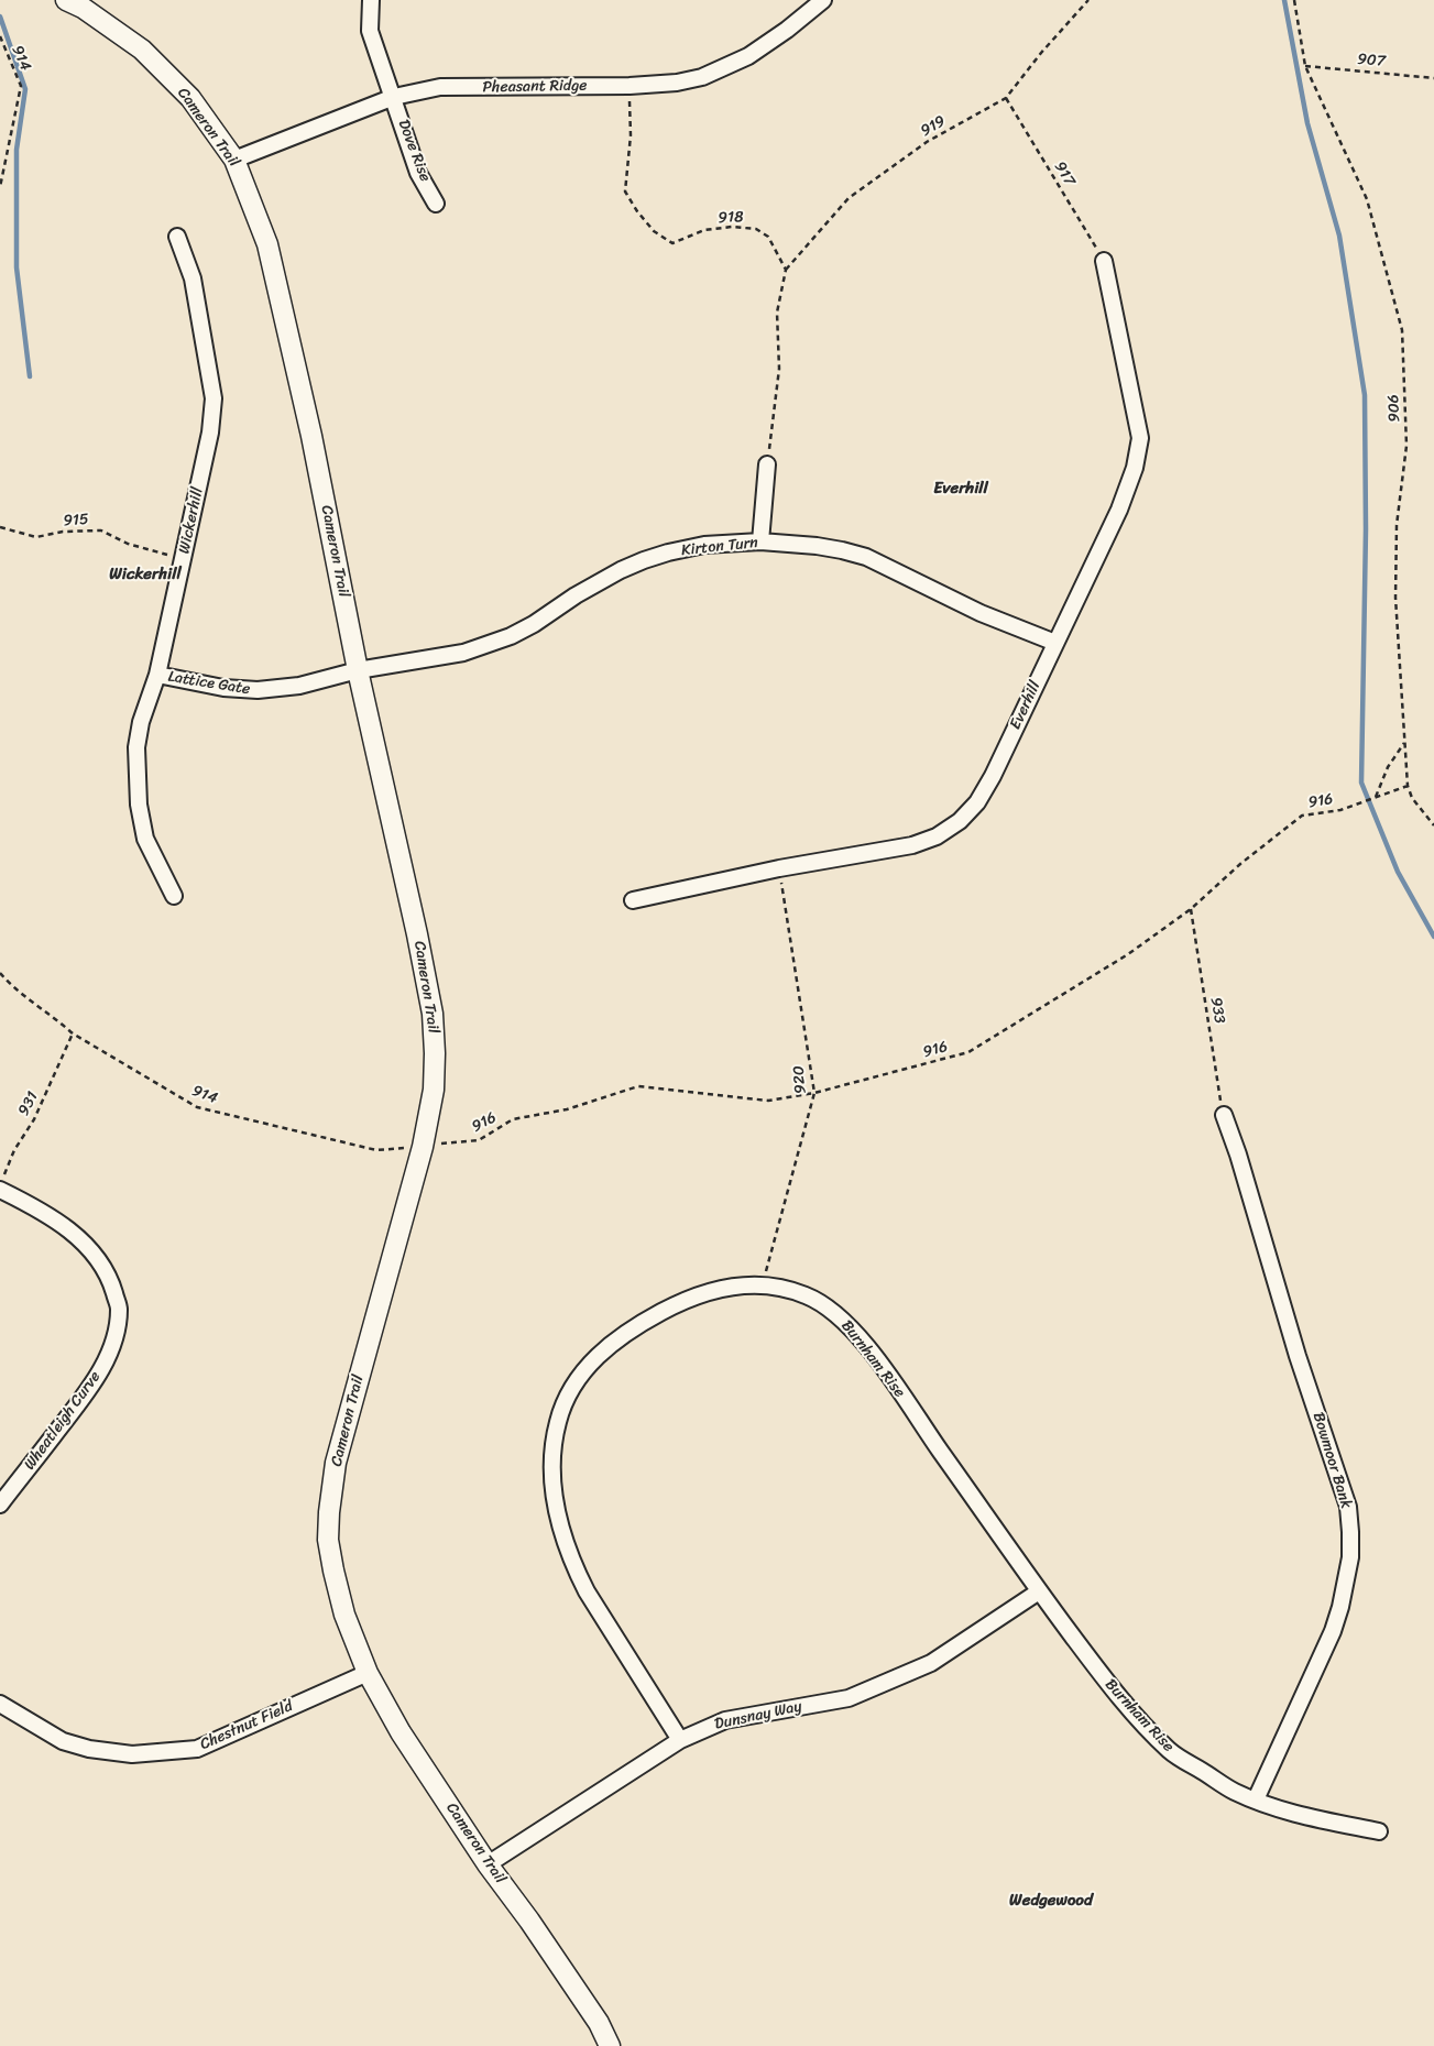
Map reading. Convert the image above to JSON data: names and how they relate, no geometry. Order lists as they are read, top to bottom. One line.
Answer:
{"streets":{"street":["Pheasant Ridge","Cameron Trail","Dove Rise","Wickerhill","Kirton Turn","Lattice Gate","Everhill","Burnham Rise","Wheatleigh Curve","Bowmoor Bank","Dunsnay Way","Chestnut Field"],"path":["914","907","919","917","918","906","915","916","933","920","931"]},"crossings":[["914","Cameron Trail"],["914","916"],["914","931"],["907","906"],["Pheasant Ridge","Cameron Trail"],["Pheasant Ridge","Dove Rise"],["Pheasant Ridge","918"],["919","917"],["919","918"],["Cameron Trail","Kirton Turn"],["Cameron Trail","Lattice Gate"],["Cameron Trail","916"],["Cameron Trail","Dunsnay Way"],["Cameron Trail","Chestnut Field"],["917","Everhill"],["906","916"],["915","Wickerhill"],["Wickerhill","Lattice Gate"],["Kirton Turn","Lattice Gate"],["Kirton Turn","Everhill"],["Everhill","920"],["916","933"],["916","920"],["933","Bowmoor Bank"],["920","Burnham Rise"],["931","Wheatleigh Curve"],["Burnham Rise","Bowmoor Bank"],["Burnham Rise","Dunsnay Way"]],"districts":["Everhill","Wickerhill","Wedgewood"]}
